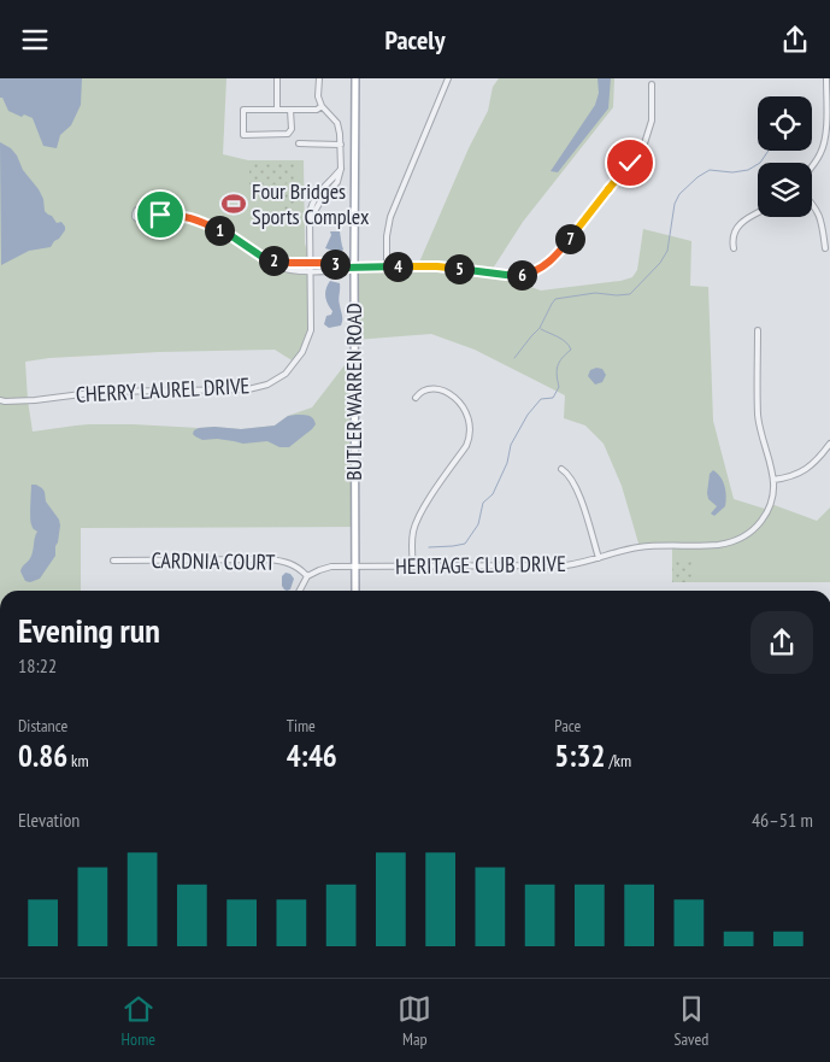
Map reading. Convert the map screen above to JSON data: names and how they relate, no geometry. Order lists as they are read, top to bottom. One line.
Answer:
{"streets":{"main road":["BUTLER WARREN ROAD"],"street":["CHERRY LAUREL DRIVE","CARDNIA COURT","HERITAGE CLUB DRIVE"]},"crossings":[["BUTLER WARREN ROAD","HERITAGE CLUB DRIVE"],["CARDNIA COURT","HERITAGE CLUB DRIVE"]],"places":{"sports":["Four Bridges Sports Complex"]},"page":{"header":"Pacely","pins":["1","7","2","3","4","5","6"],"heading":["Evening run","18:22"],"stats":[["Distance","0.86 km"],["Time","4:46"],["Pace","5:32 /km"]],"chart":["Elevation","46–51 m"],"tabs":["Home","Map","Saved"]}}
